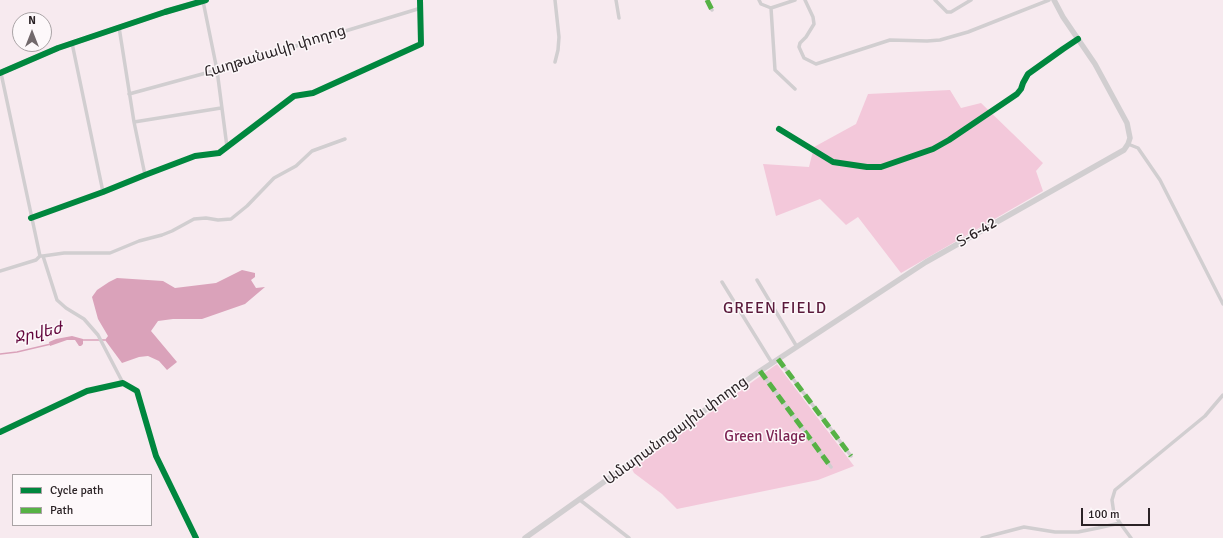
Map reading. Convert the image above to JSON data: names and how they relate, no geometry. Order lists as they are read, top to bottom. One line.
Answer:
{"streets":{"main road":["Տ-6-42","Ամարանոցային փողոց"],"street":["Հաղթանակի փողոց"]},"crossings":[["Տ-6-42","Ամարանոցային փողոց"]],"districts":["GREEN FIELD"],"water":["Ջրվեժ"],"parks":["Green Vilage"],"legend":["Cycle path","Path"],"scale_bar":"100 m","north":"top"}
